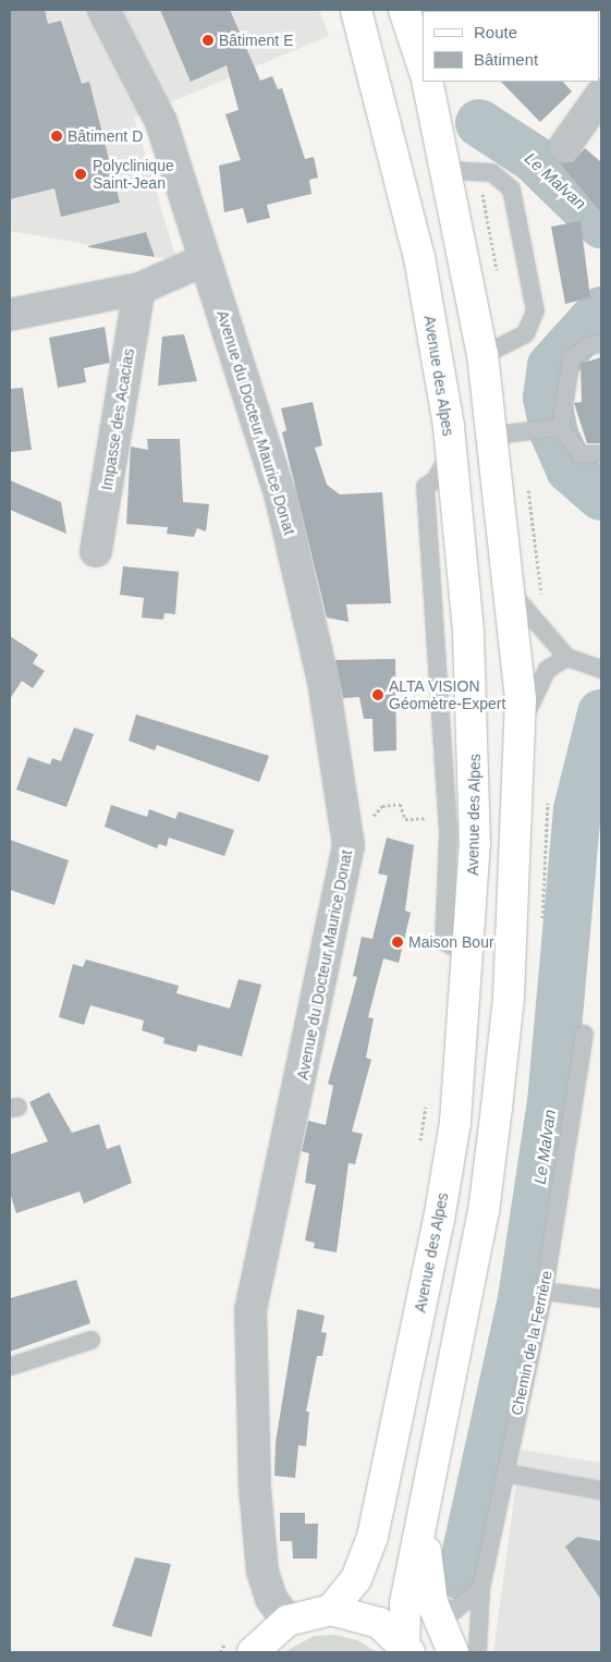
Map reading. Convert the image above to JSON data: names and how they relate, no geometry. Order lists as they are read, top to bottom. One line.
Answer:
{"streets":{"main road":["Avenue des Alpes"],"street":["Impasse des Acacias","Avenue du Docteur Maurice Donat"],"lane":["Chemin de la Ferrière"]},"water":["Le Malvan"],"places":["Bâtiment E","Bâtiment D","Polyclinique Saint-Jean","ALTA VISION Géomètre-Expert","Maison Bour"],"legend":["Route","Bâtiment"]}
